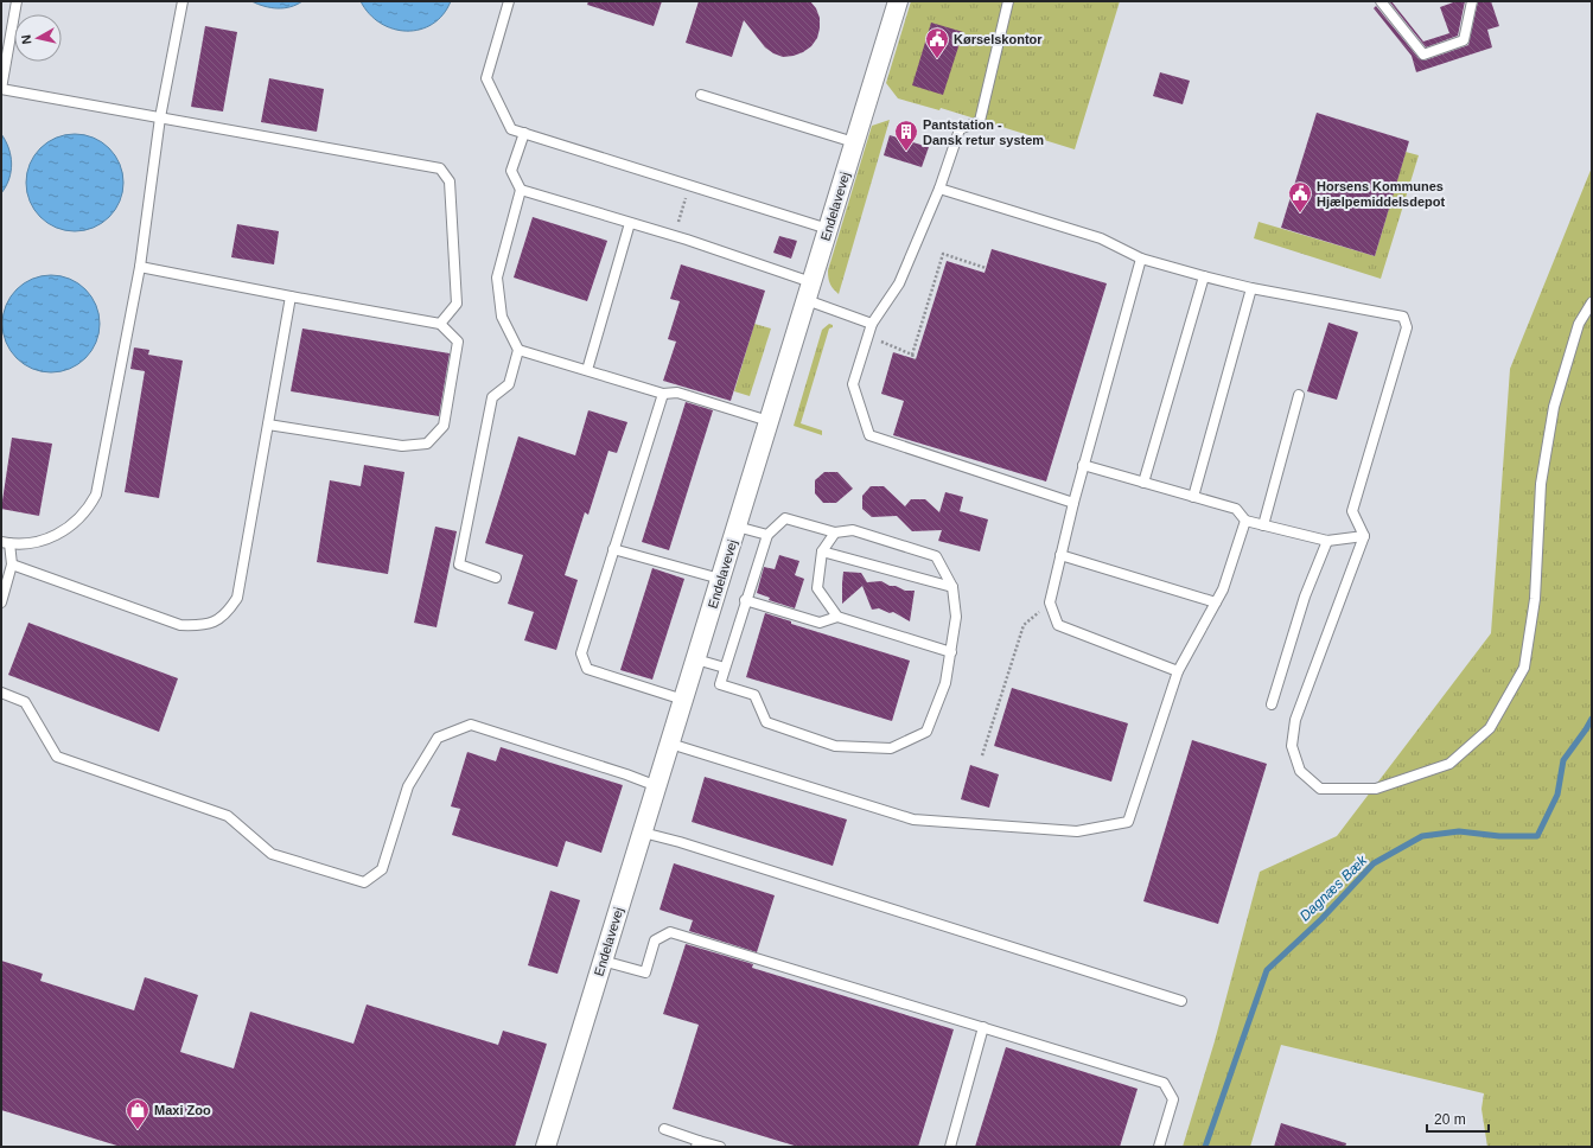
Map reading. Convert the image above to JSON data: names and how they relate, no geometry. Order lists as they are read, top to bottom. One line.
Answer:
{"streets":{"street":["Endelavevej"]},"water":["Dagnæs Bæk"],"places":{"public building":["Kørselskontor","Horsens Kommunes Hjælpemiddelsdepot"],"building":["Pantstation - Dansk retur system"],"shop":["Maxi Zoo"]},"scale_bar":"20 m","north":"left"}
